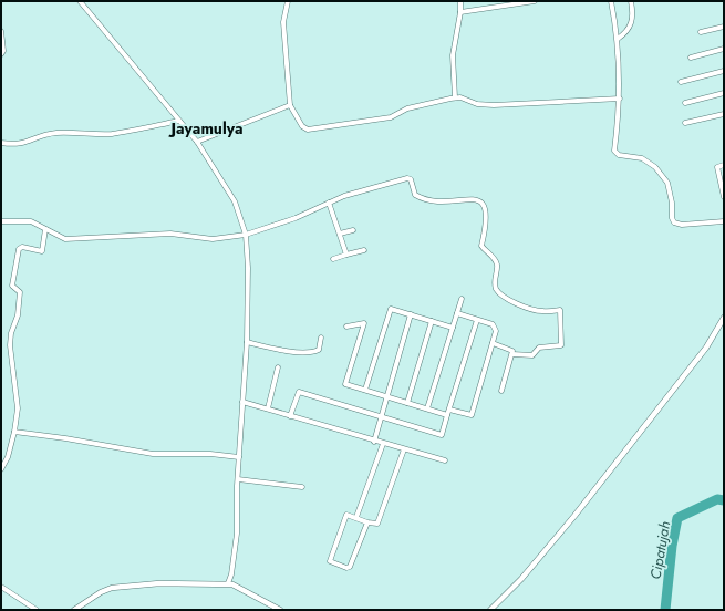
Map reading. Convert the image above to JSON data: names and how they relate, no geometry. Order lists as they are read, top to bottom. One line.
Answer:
{"districts":["Jayamulya"],"water":["Cipatujah"]}
